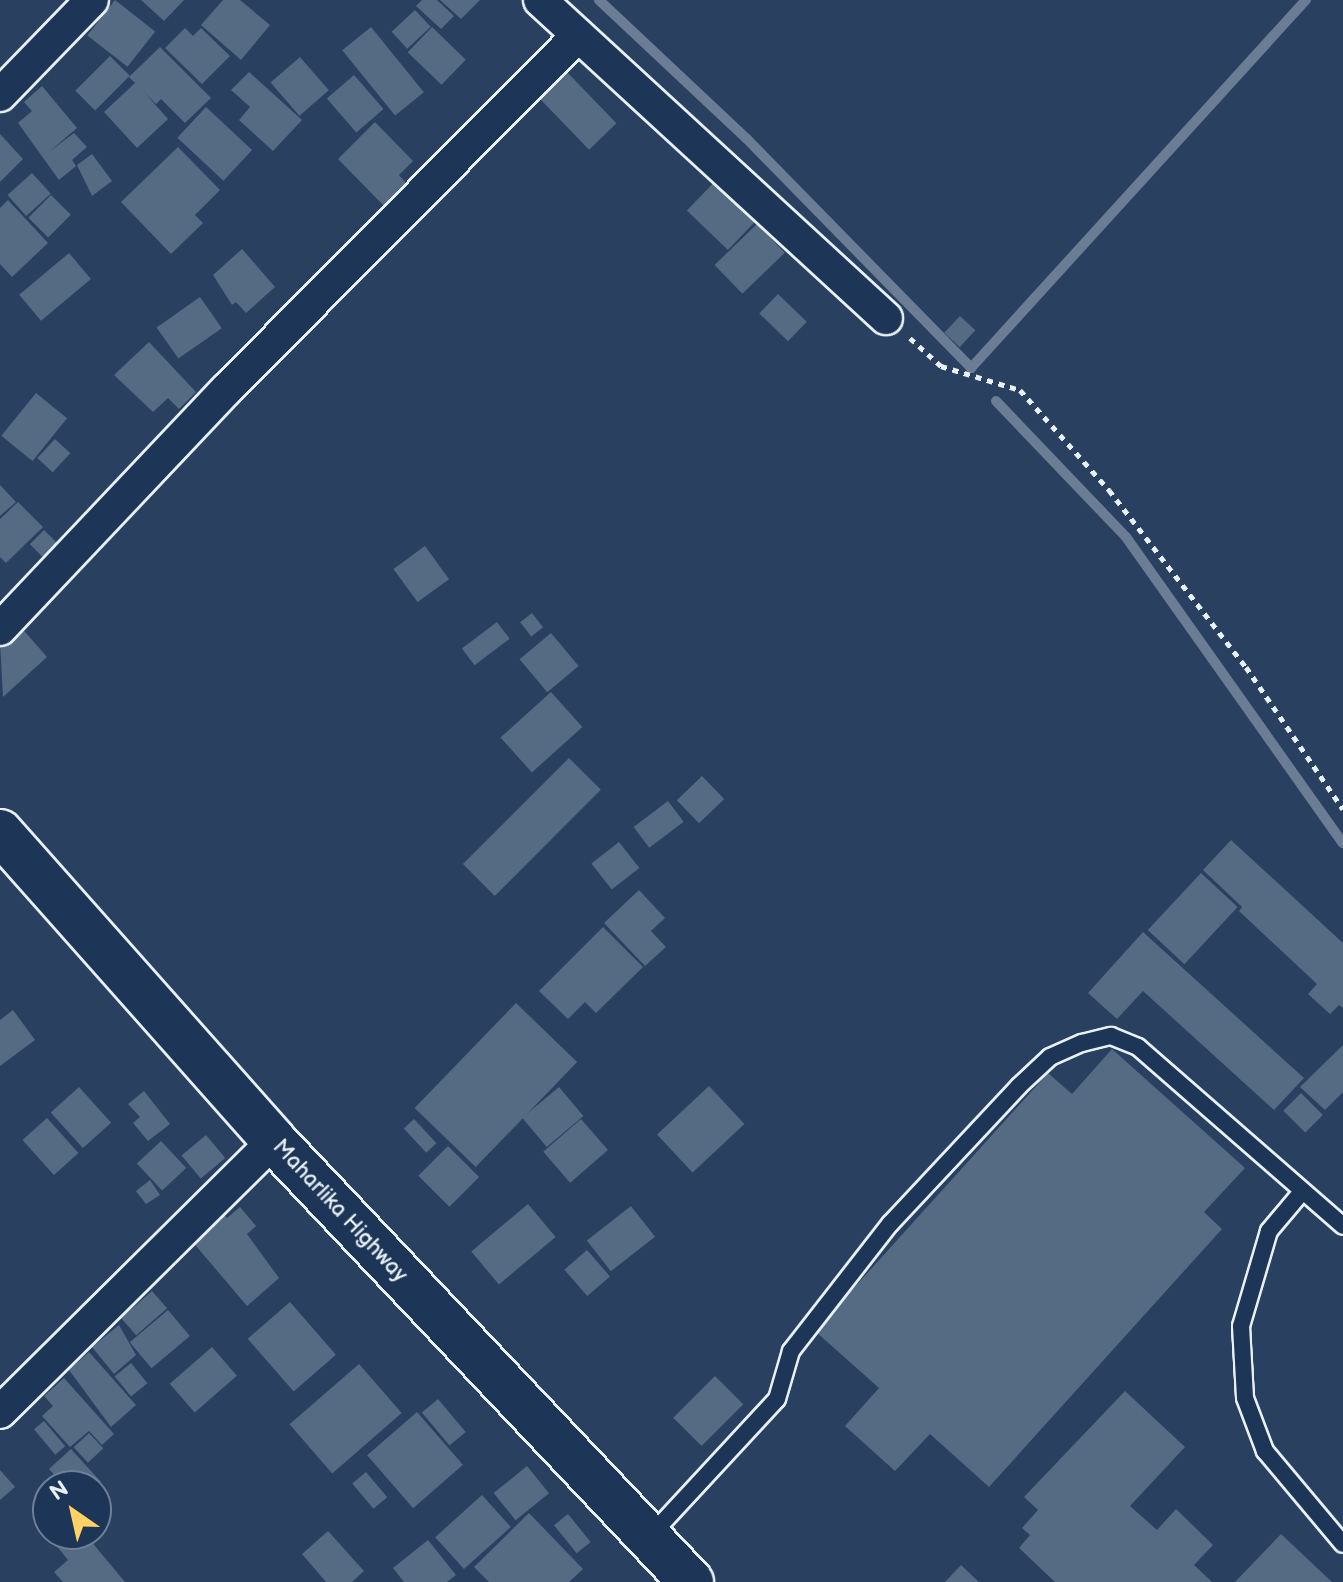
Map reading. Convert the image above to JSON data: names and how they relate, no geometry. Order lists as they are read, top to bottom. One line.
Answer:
{"streets":{"main road":["Maharlika Highway"]},"north":"top left"}
